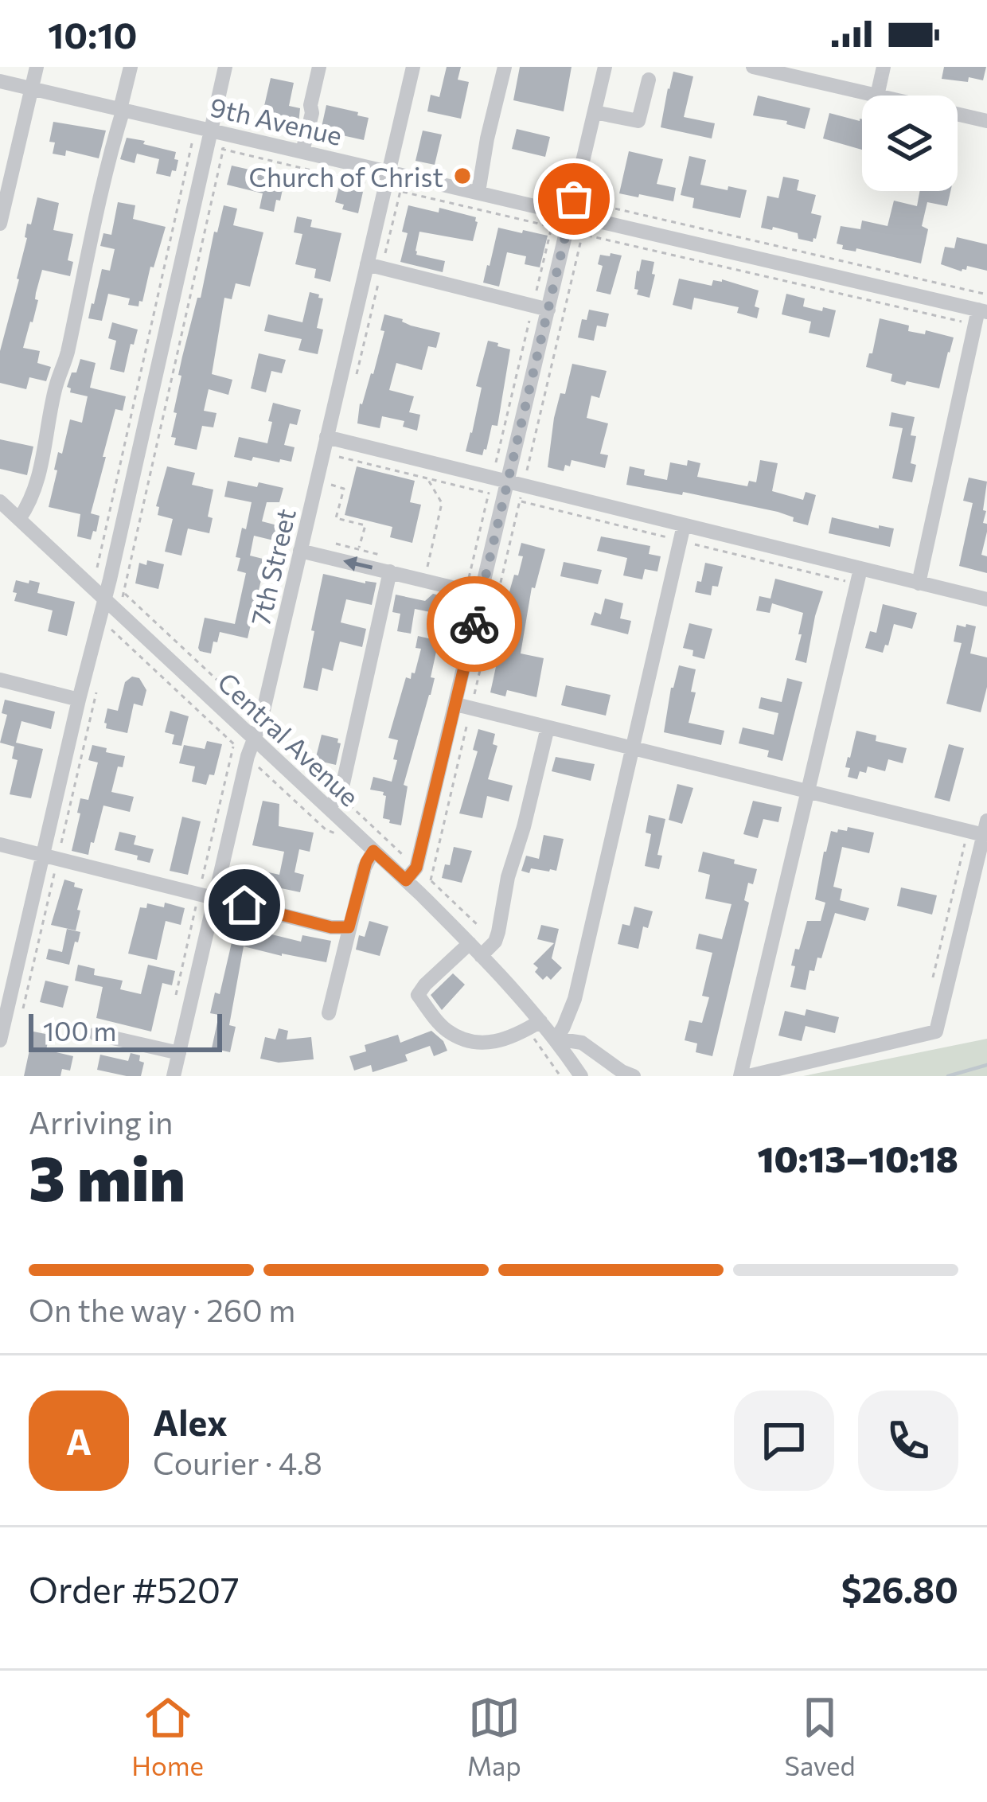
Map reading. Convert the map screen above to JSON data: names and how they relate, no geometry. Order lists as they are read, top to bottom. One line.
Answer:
{"streets":{"street":["9th Avenue","7th Street","Central Avenue"]},"crossings":[["9th Avenue","7th Street"],["7th Street","Central Avenue"]],"places":["Church of Christ"],"scale_bar":"100 m","page":{"status":"10:10","scale":"100 m","heading":["3 min","Arriving in","10:13–10:18"],"panel":["Alex","Courier · 4.8","Order #5207","$26.80"],"bar":"On the way · 260 m","round":"A","tabs":["Home","Map","Saved"]}}
